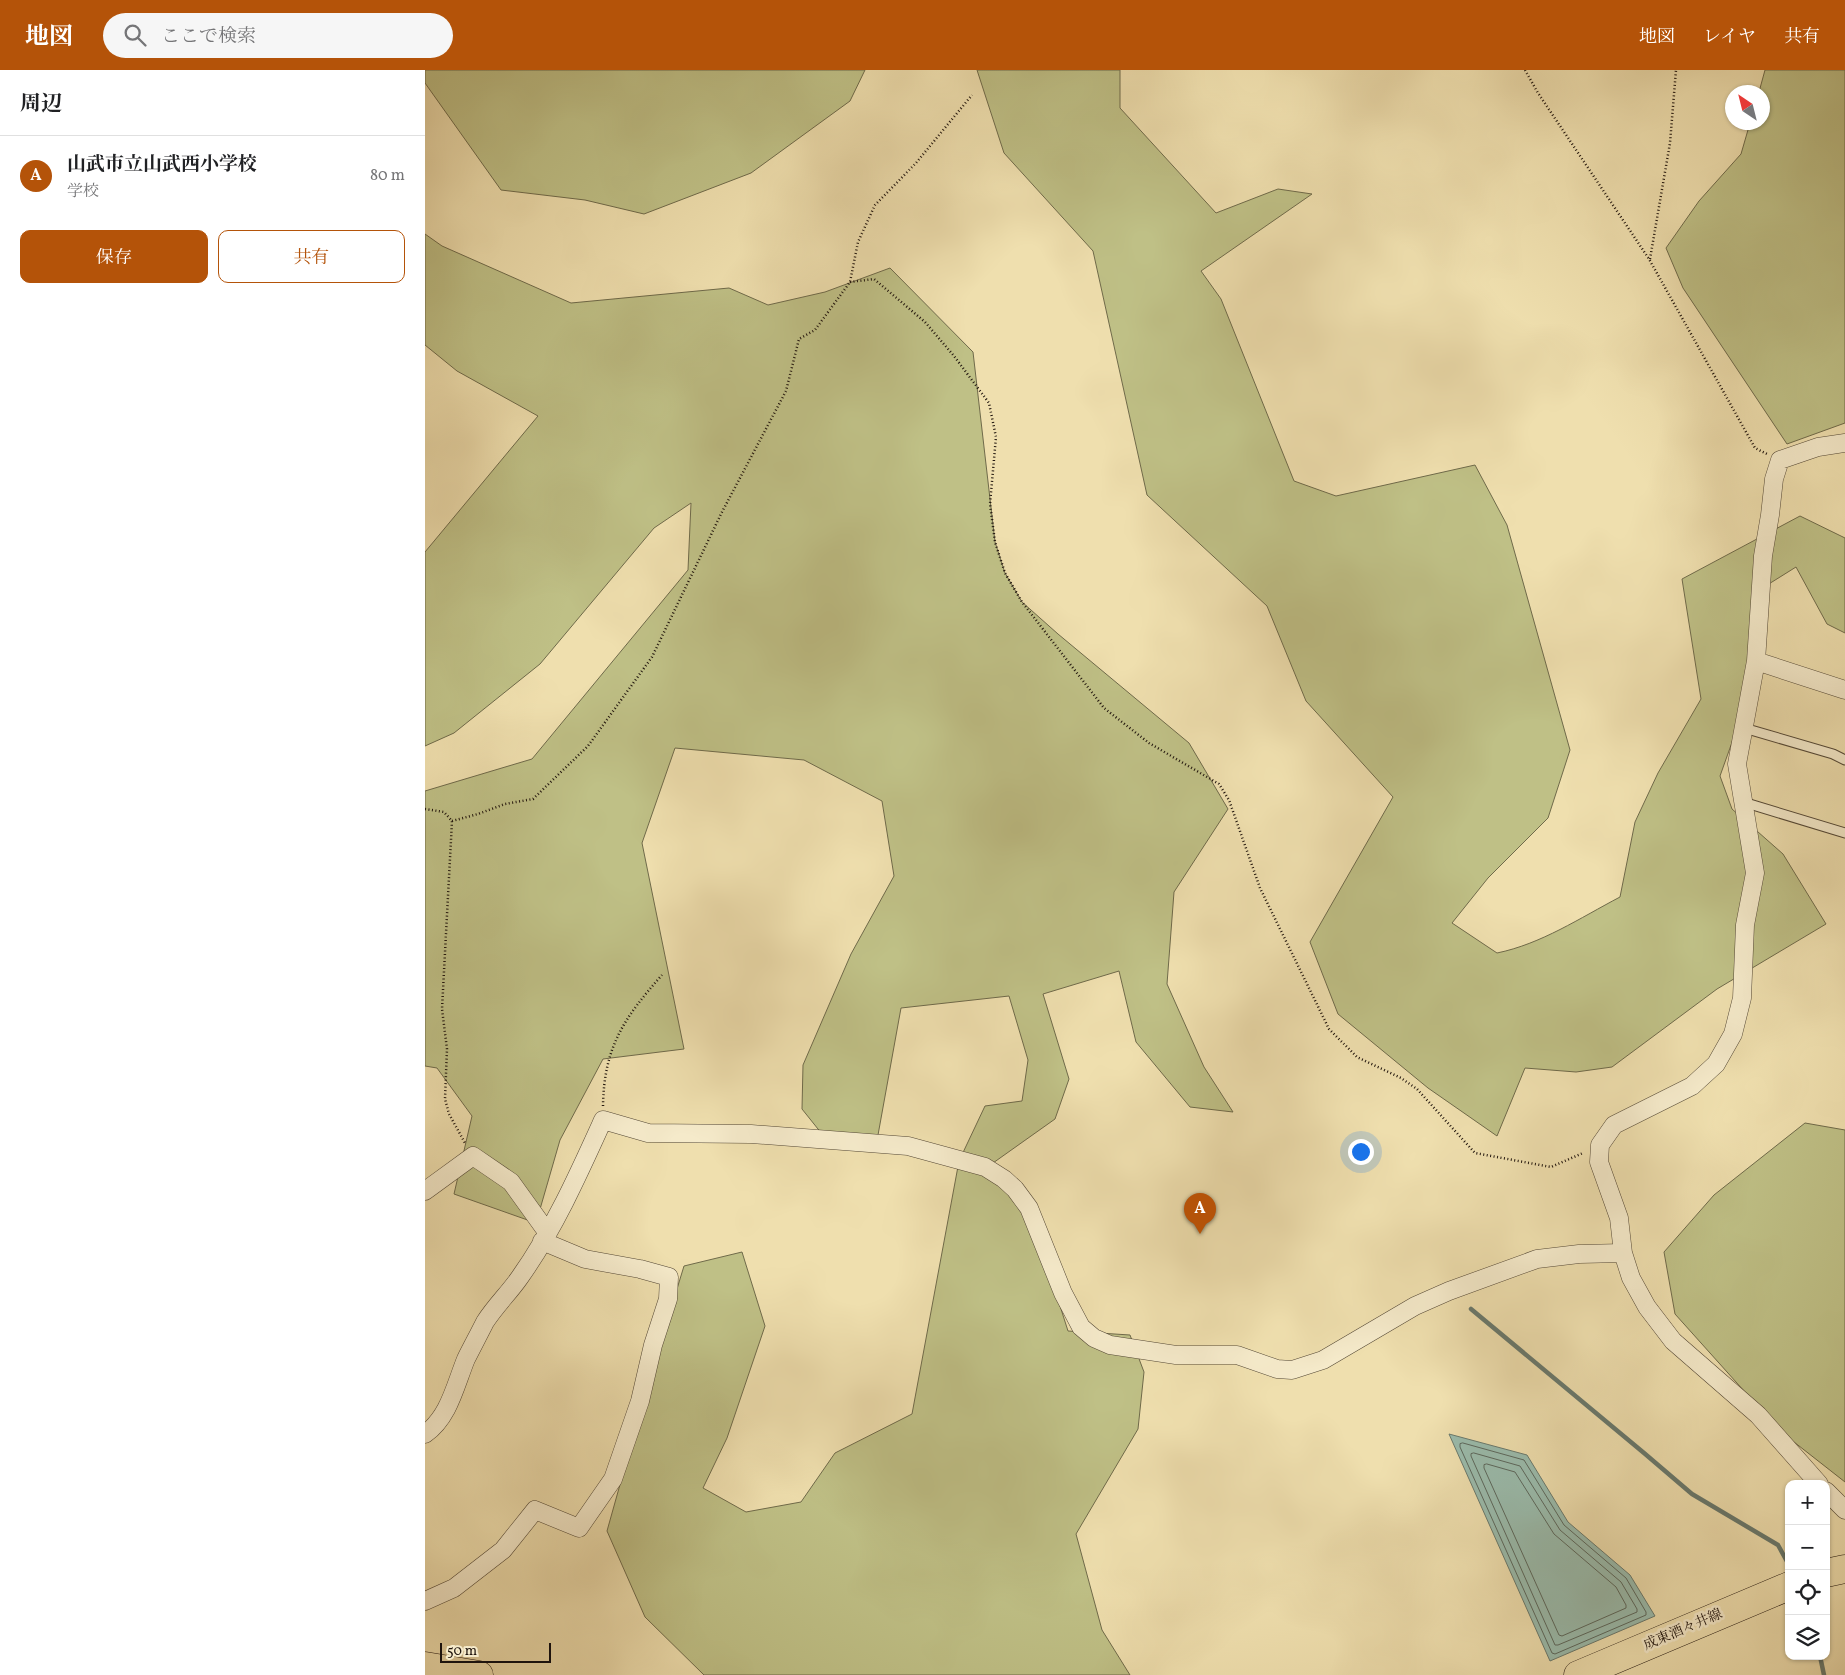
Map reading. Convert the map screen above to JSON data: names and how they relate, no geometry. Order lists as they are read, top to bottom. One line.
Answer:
{"streets":{"main road":["成東酒々井線"]},"scale_bar":"50 m","north":"top left","page":{"header":"地図","search":"ここで検索","nav":["地図","レイヤ","共有"],"heading":"周辺","list":[{"mark":"A","name":"山武市立山武西小学校","note":"学校","value":"80 m"}],"buttons":["保存","共有"],"pins":"A","map_buttons":["+","−"],"scale":"50 m"}}
